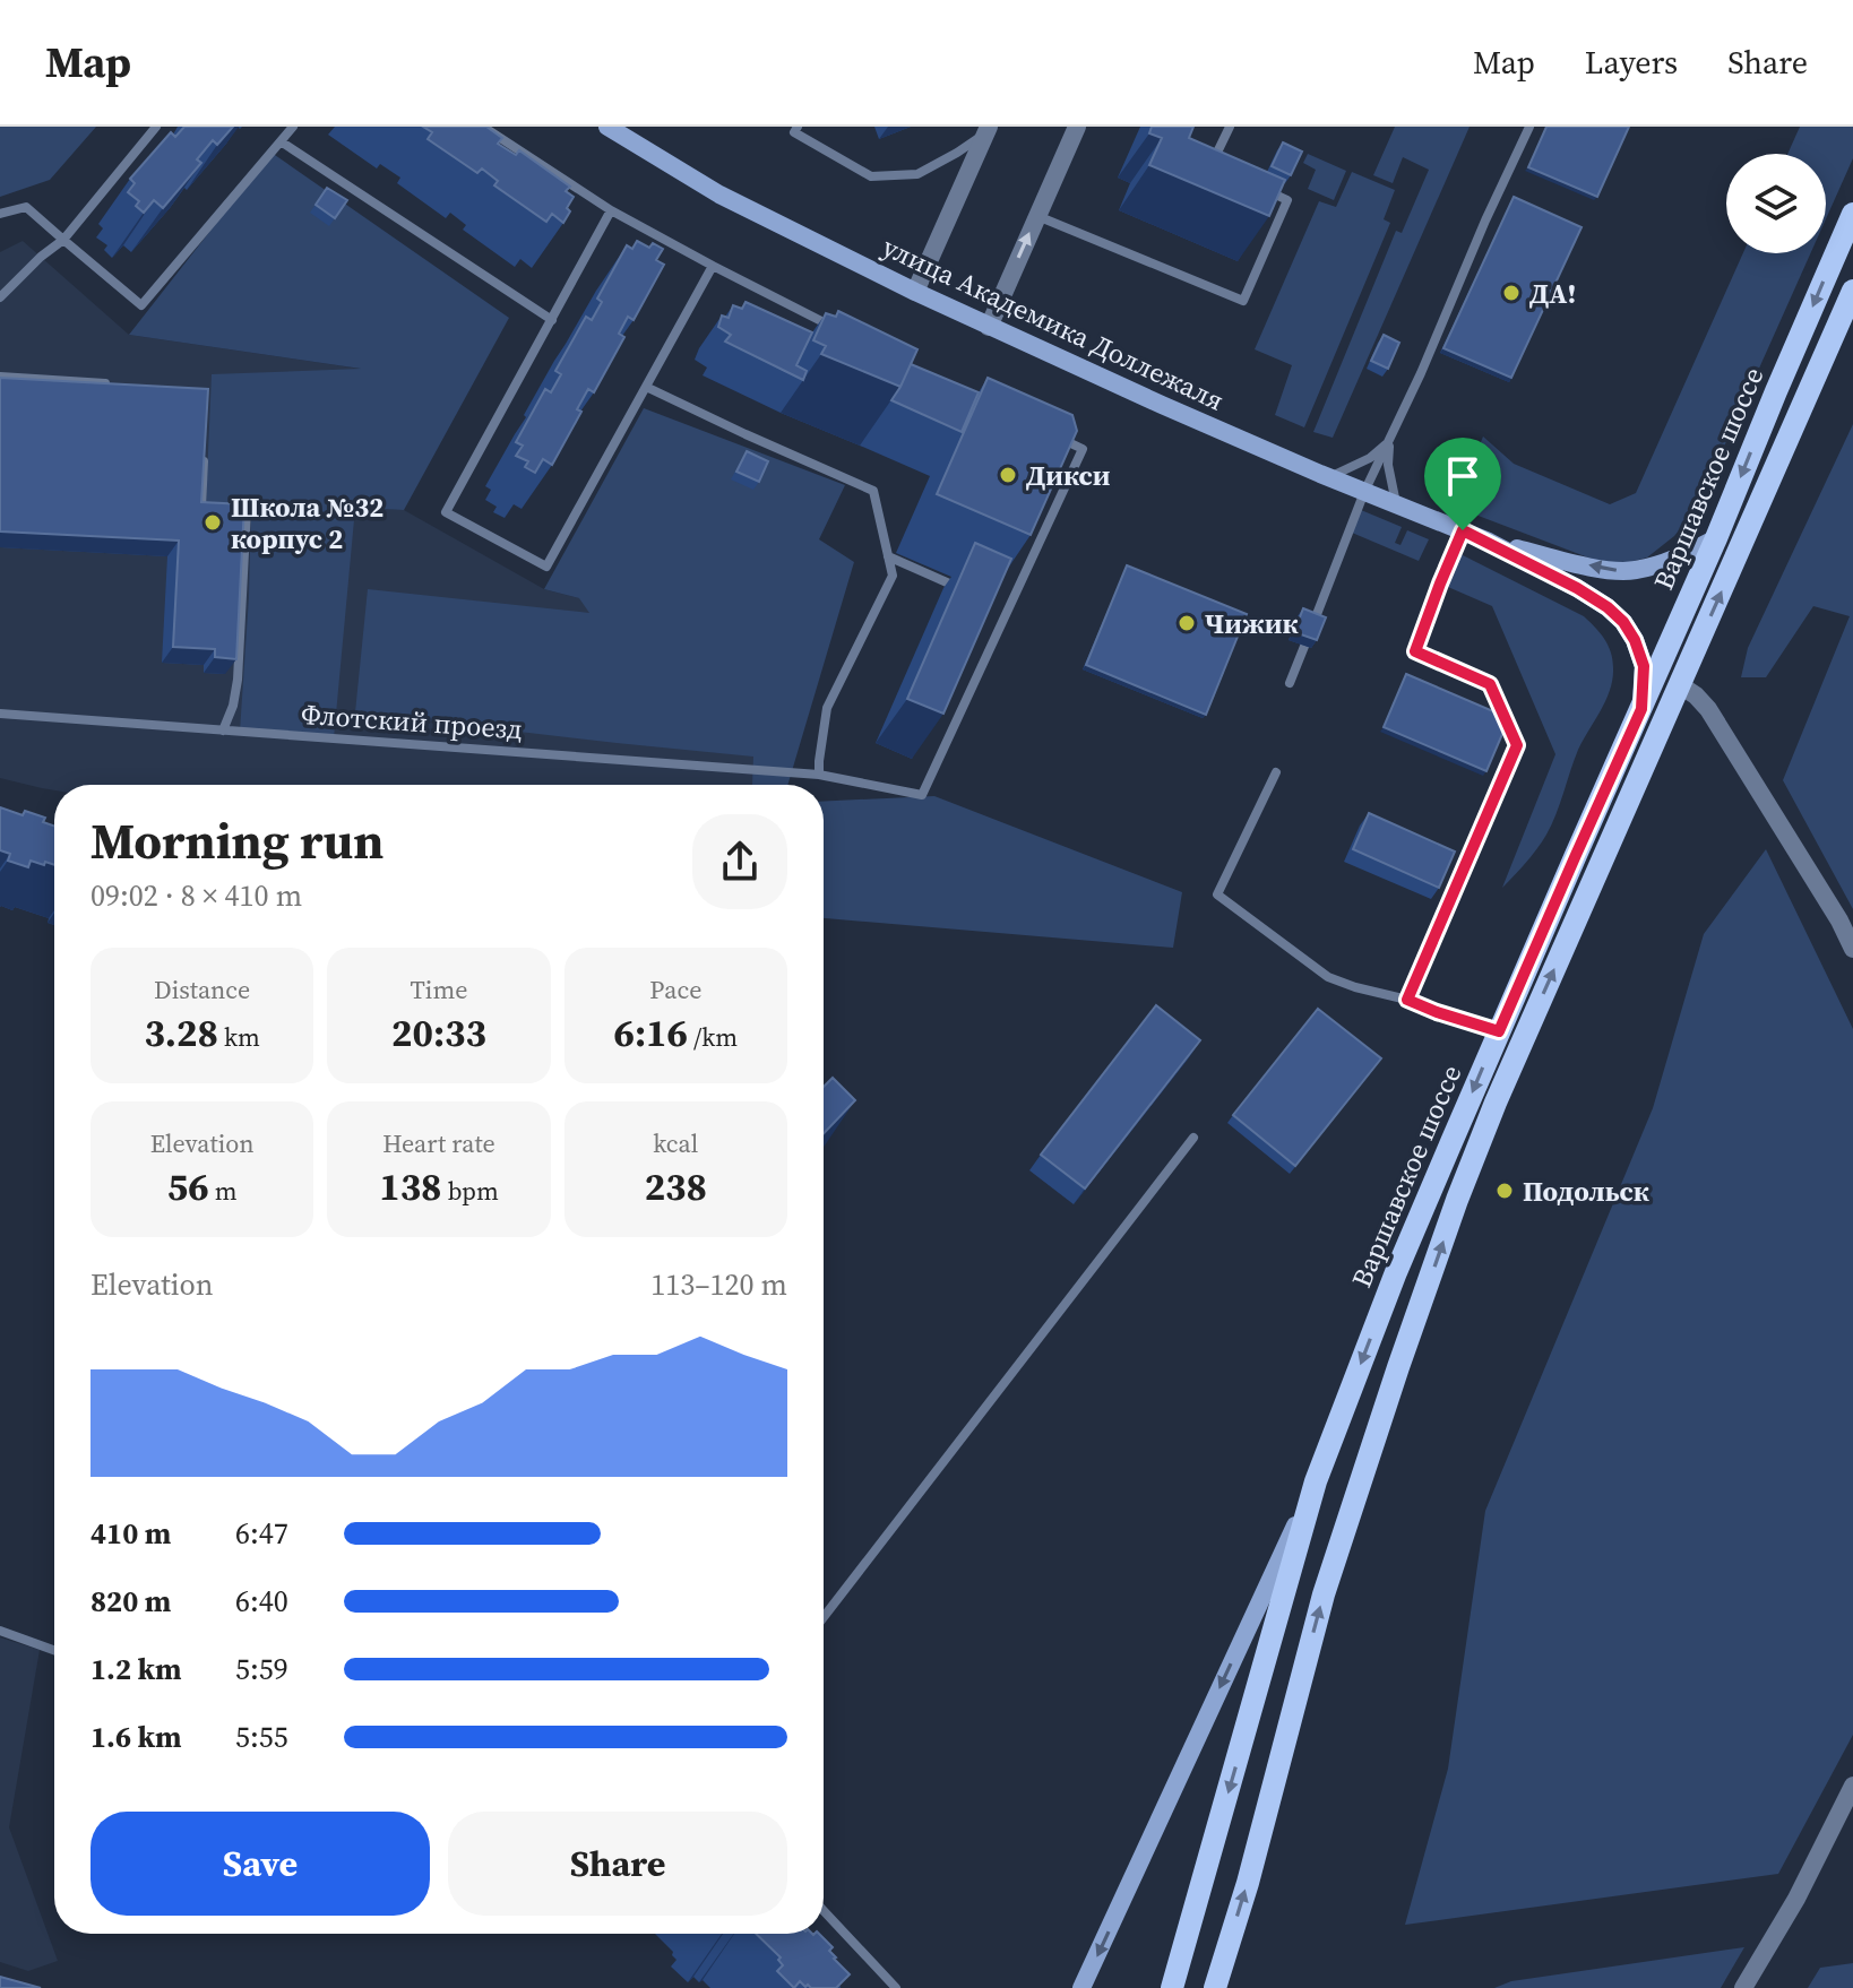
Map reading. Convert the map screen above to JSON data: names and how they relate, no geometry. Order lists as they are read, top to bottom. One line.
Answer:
{"streets":{"main road":["улица Академика Доллежаля","Варшавское шоссе"],"lane":["Флотский проезд"]},"crossings":[["улица Академика Доллежаля","Варшавское шоссе"]],"places":["ДА!","Дикси","Школа №32 корпус 2","Чижик","Подольск"],"page":{"header":"Map","nav":["Map","Layers","Share"],"heading":["Morning run","09:02 · 8 × 410 m"],"stats":[["Distance","3.28 km"],["Time","20:33"],["Pace","6:16 /km"],["Elevation","56 m"],["Heart rate","138 bpm"],["kcal","238"]],"chart":["Elevation","113–120 m"],"list":[{"name":"410 m","note":"6:47"},{"name":"820 m","note":"6:40"},{"name":"1.2 km","note":"5:59"},{"name":"1.6 km","note":"5:55"}],"buttons":["Save","Share"]}}
